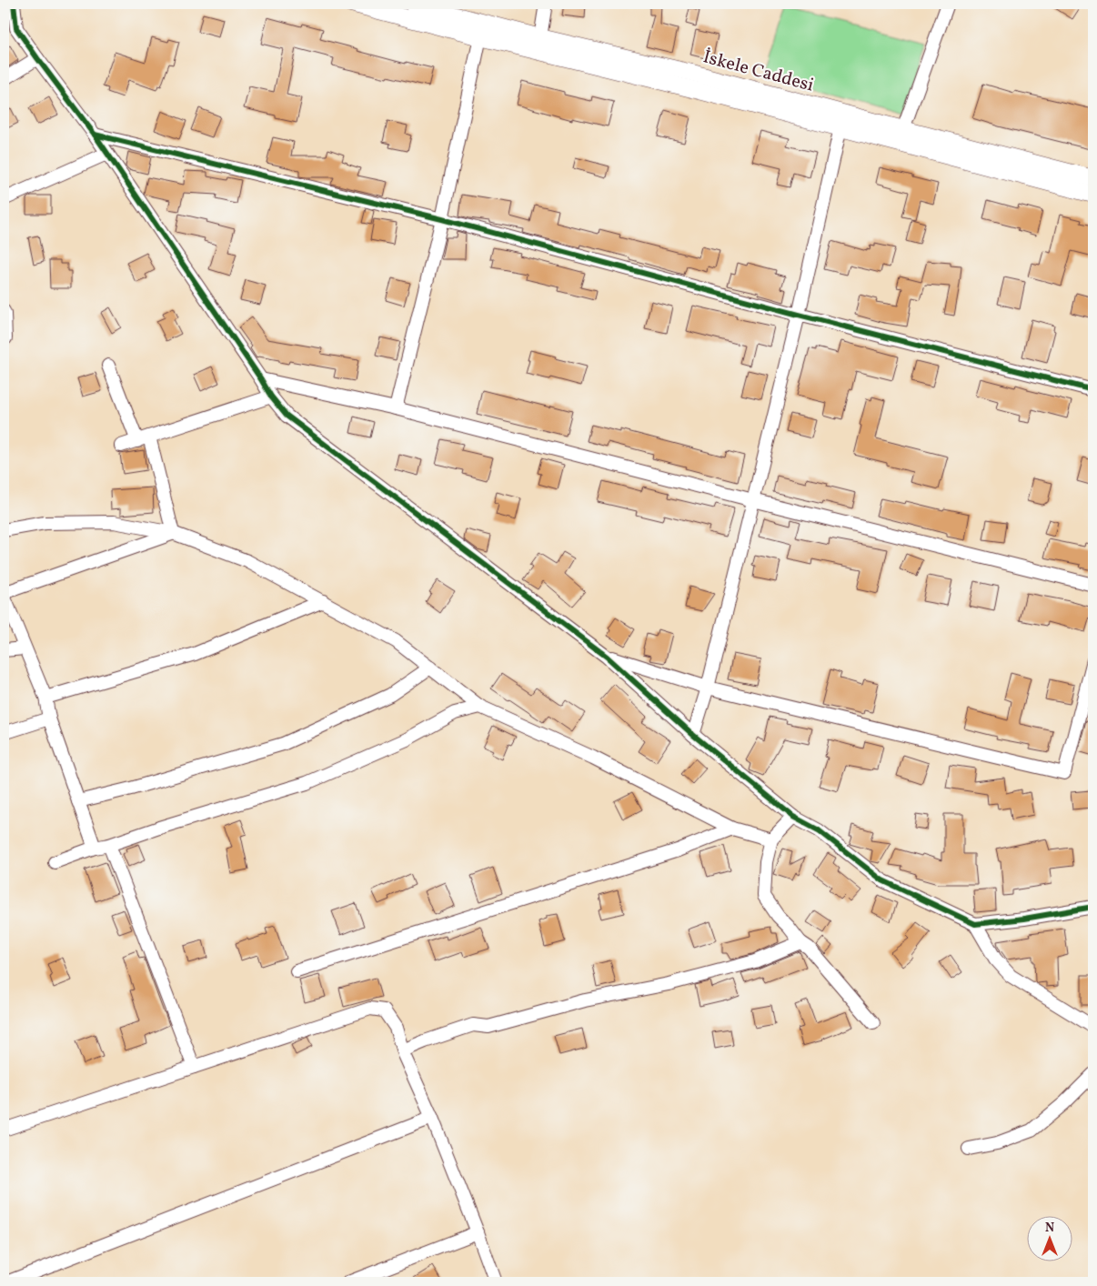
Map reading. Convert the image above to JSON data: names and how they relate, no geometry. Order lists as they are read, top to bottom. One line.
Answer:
{"streets":{"main road":["İskele Caddesi"]},"north":"top"}
